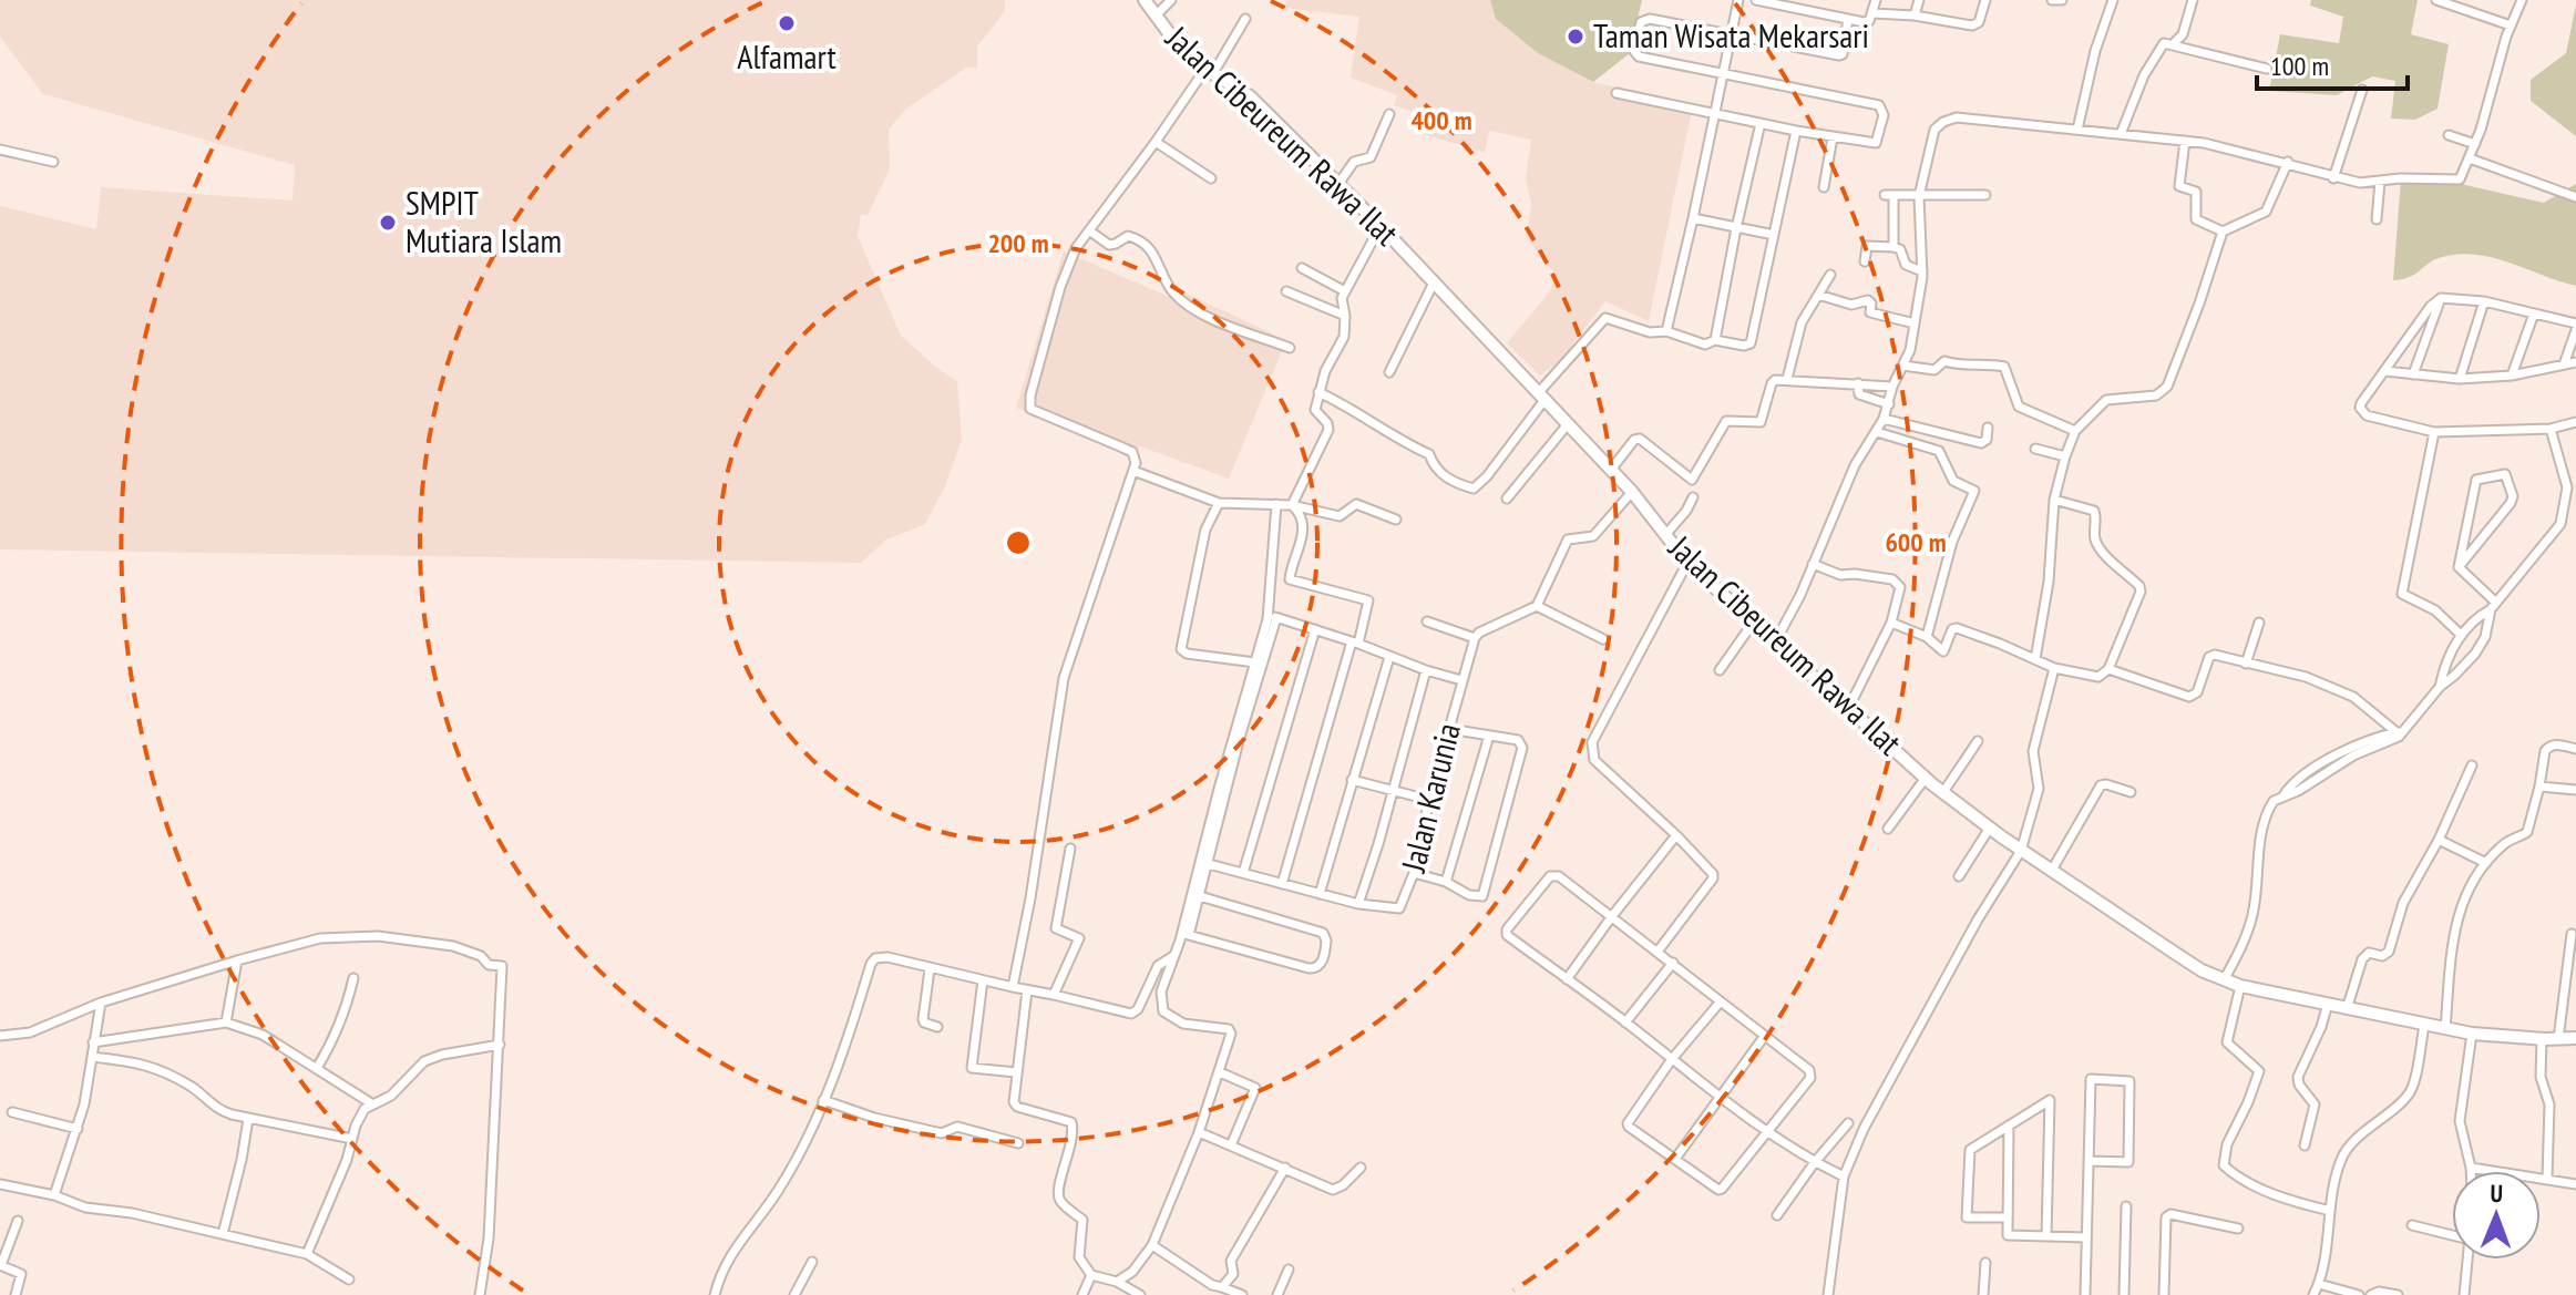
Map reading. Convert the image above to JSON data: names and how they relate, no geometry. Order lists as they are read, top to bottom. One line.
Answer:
{"streets":{"street":["Jalan Cibeureum Rawa Ilat","Jalan Karunia"]},"places":["Alfamart","Taman Wisata Mekarsari","SMPIT Mutiara Islam"],"scale_bar":"100 m","north":"top","rings":["400 m","200 m","600 m"]}
